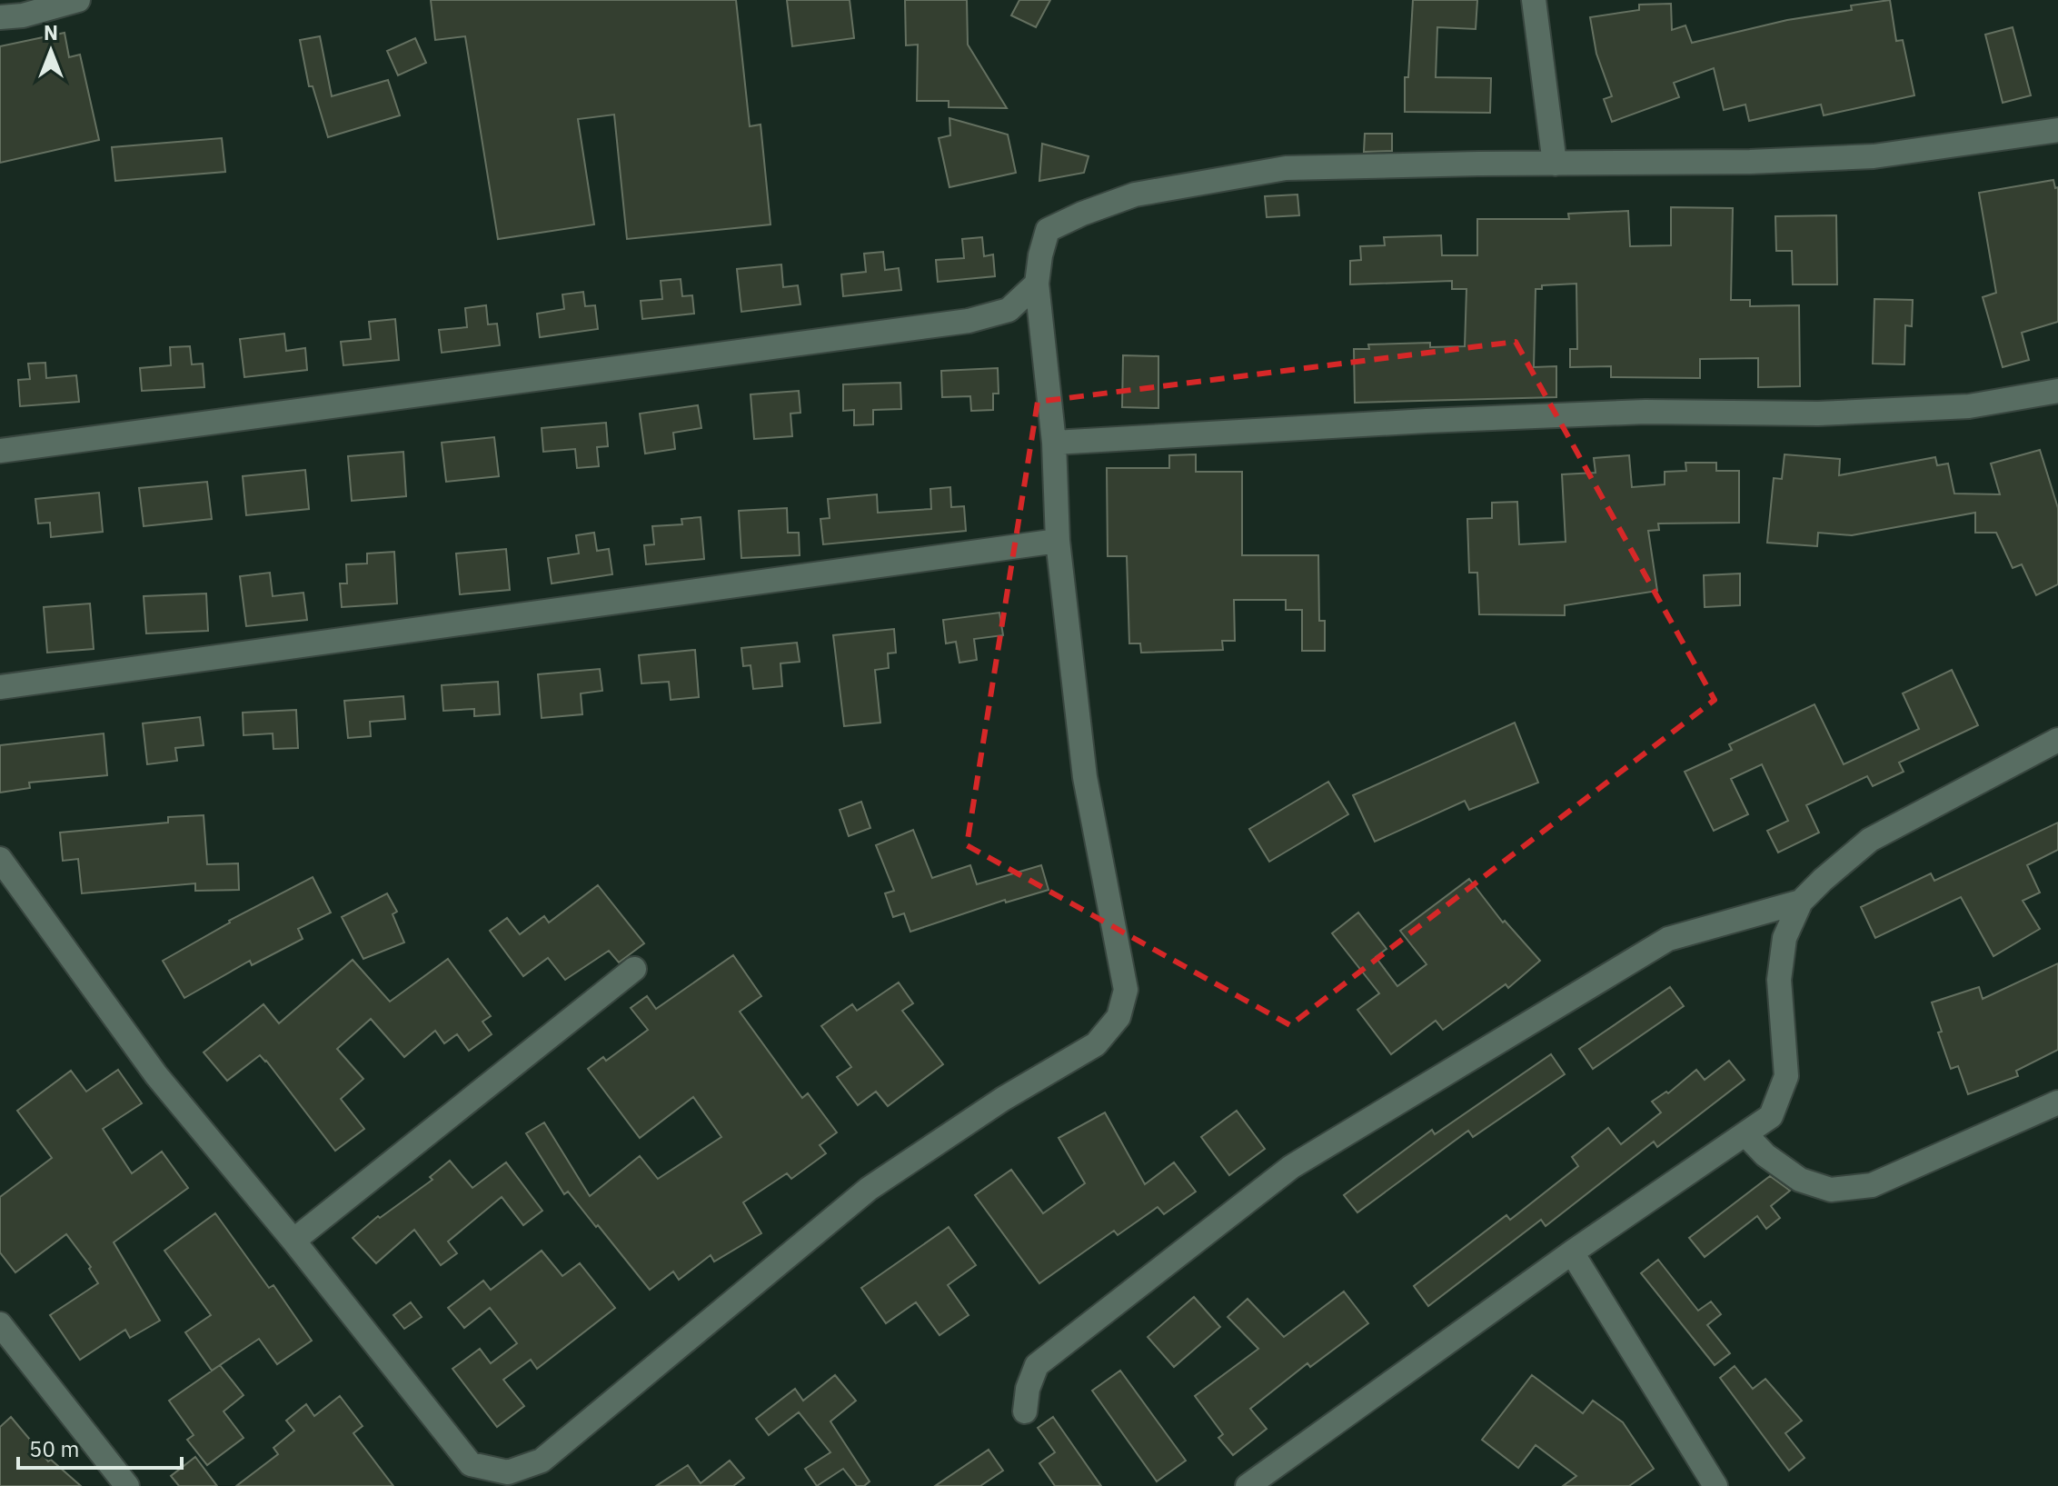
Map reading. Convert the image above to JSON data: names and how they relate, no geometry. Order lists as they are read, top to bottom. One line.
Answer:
{"scale_bar":"50 m","north":"top"}
